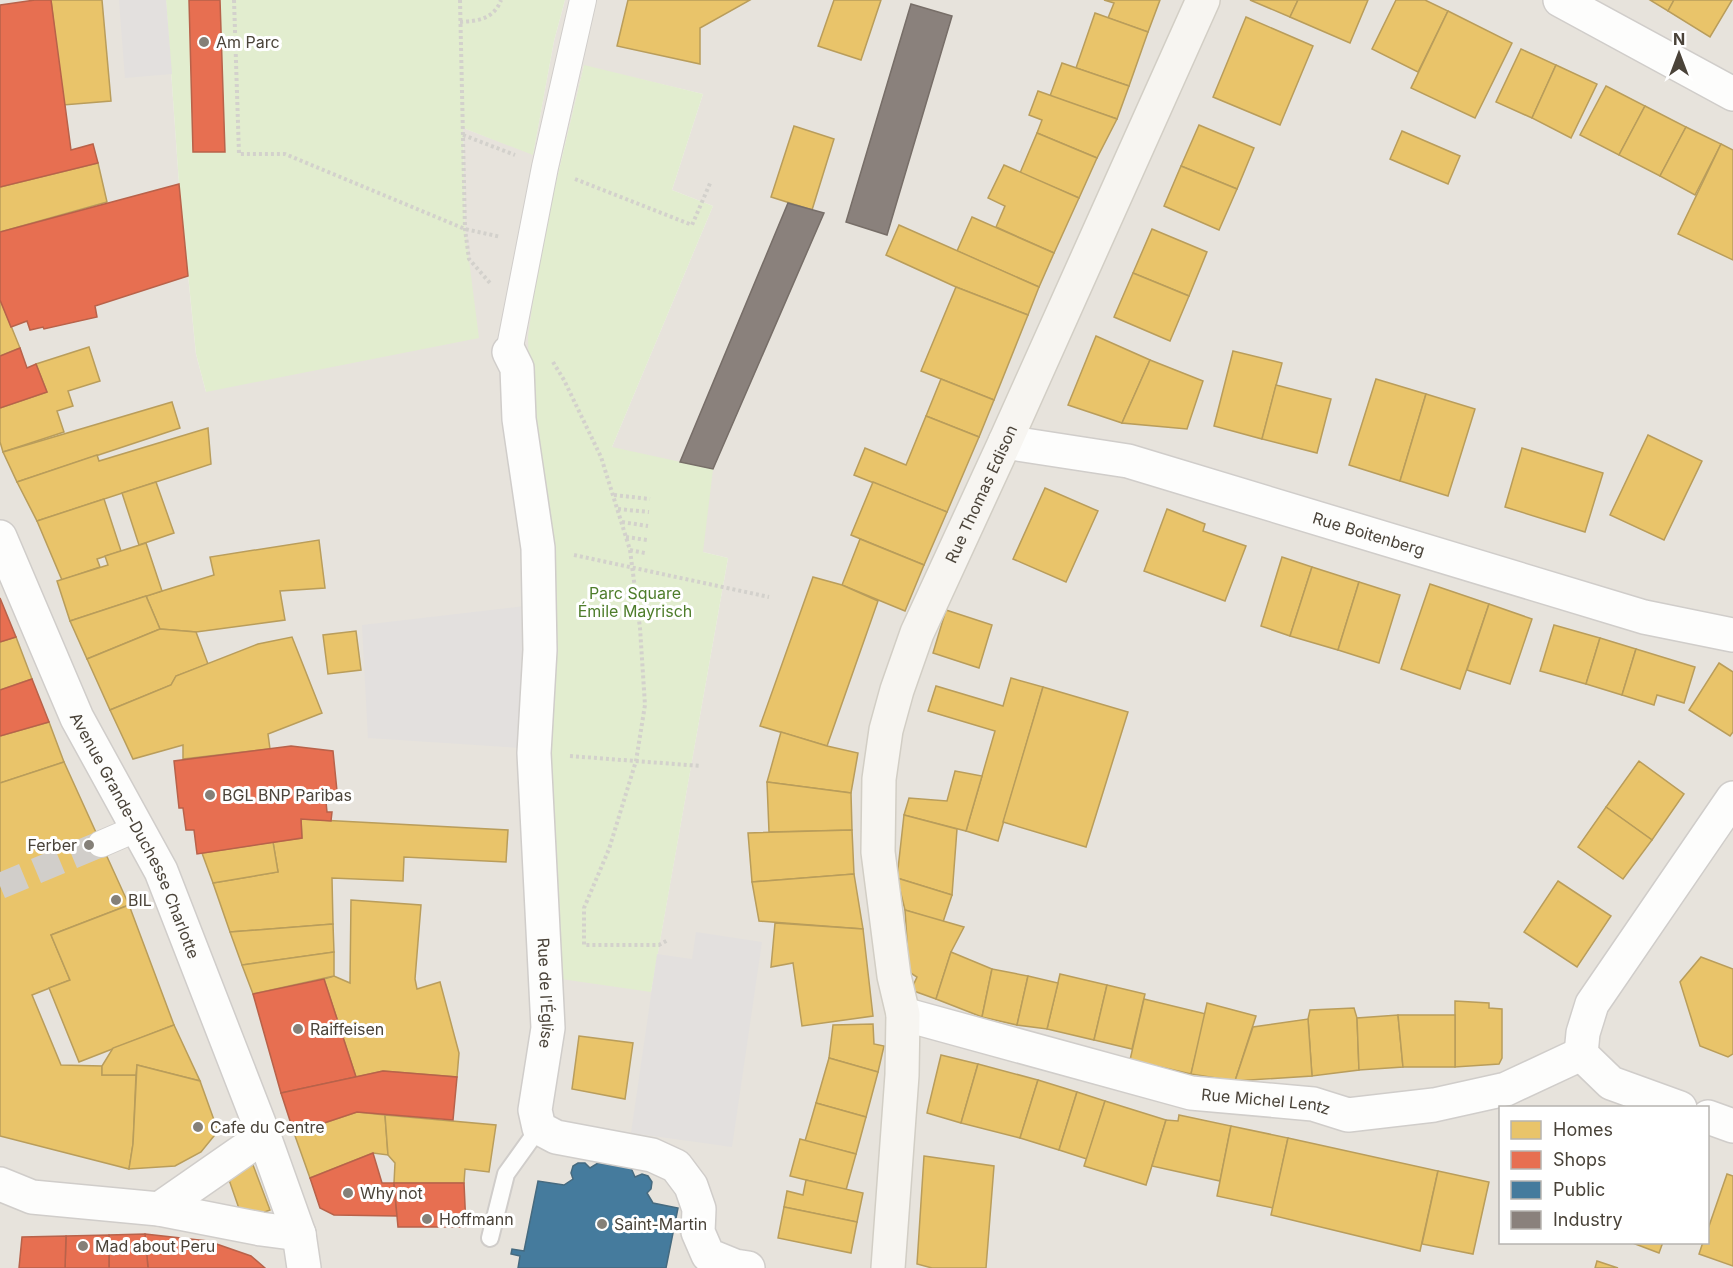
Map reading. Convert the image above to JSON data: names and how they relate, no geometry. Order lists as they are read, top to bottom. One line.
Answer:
{"streets":{"main road":["Rue Thomas Edison"],"street":["Rue Boitenberg","Avenue Grande-Duchesse Charlotte","Rue de l'Église","Rue Michel Lentz"]},"crossings":[["Rue Thomas Edison","Rue Boitenberg"],["Rue Thomas Edison","Rue Michel Lentz"]],"parks":["Parc Square Émile Mayrisch"],"places":["Am Parc","BGL BNP Paribas","Ferber","BIL","Raiffeisen","Cafe du Centre","Why not","Hoffmann","Saint-Martin","Mad about Peru"],"legend":["Homes","Shops","Public","Industry"],"north":"top"}
